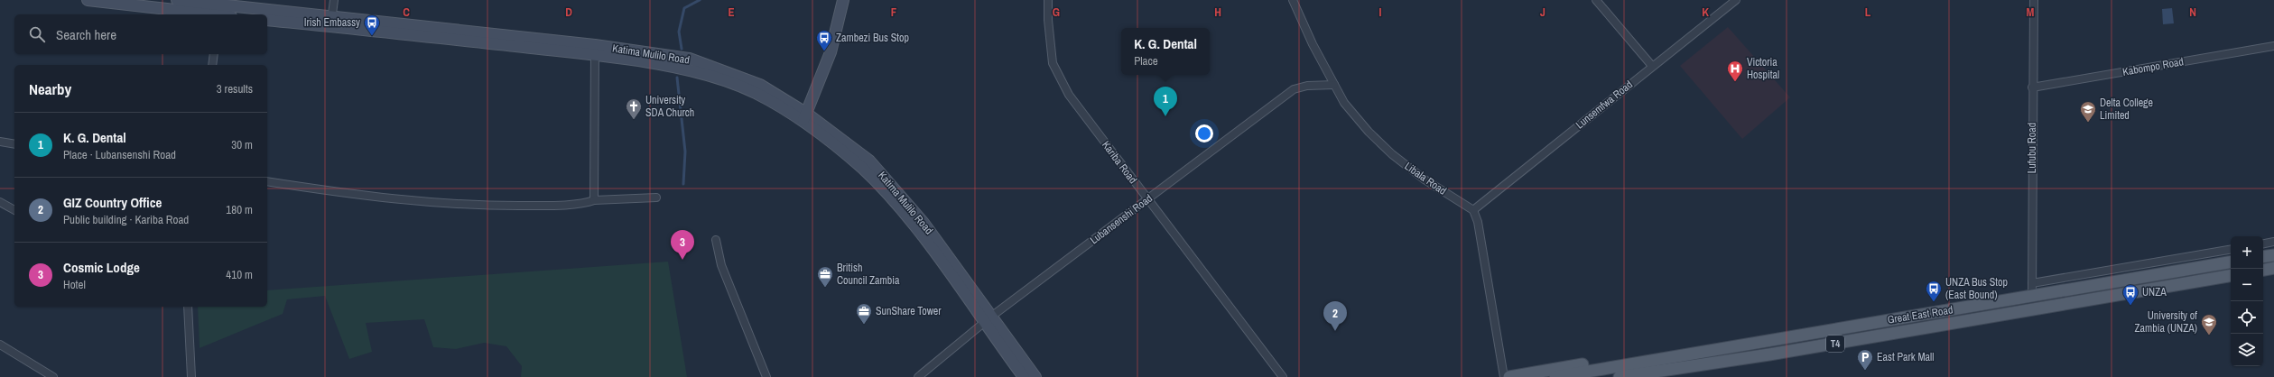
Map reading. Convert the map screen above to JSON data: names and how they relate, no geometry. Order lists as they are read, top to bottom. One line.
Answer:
{"streets":{"main road":["Katima Mulilo Road","Great East Road","T4"],"street":["Kabompo Road","Lunsemfwa Road","Lufubu Road","Kariba Road","Libala Road","Lubansenshi Road"]},"crossings":[["Katima Mulilo Road","Lubansenshi Road"],["Kabompo Road","Lufubu Road"],["Lunsemfwa Road","Libala Road"],["Lufubu Road","Great East Road"],["Kariba Road","Lubansenshi Road"],["Libala Road","Lubansenshi Road"]],"places":{"bus stop":["Irish Embassy","Zambezi Bus Stop","UNZA Bus Stop (East Bound)","UNZA"],"hospital":["Victoria Hospital"],"church":["University SDA Church"],"school or university":["Delta College Limited","University of Zambia (UNZA)"],"office":["British Council Zambia","SunShare Tower"],"parking":["East Park Mall"]},"page":{"search":"Search here","popup":["K. G. Dental","Place"],"heading":["Nearby","3 results"],"pins":["1","3","2"],"list":[{"mark":"1","name":"K. G. Dental","note":"Place · Lubansenshi Road","value":"30 m"},{"mark":"2","name":"GIZ Country Office","note":"Public building · Kariba Road","value":"180 m"},{"mark":"3","name":"Cosmic Lodge","note":"Hotel","value":"410 m"}],"map_buttons":["+","−"]},"grid":{"columns":["C","D","E","F","G","H","I","J","K","L","M","N"]}}
